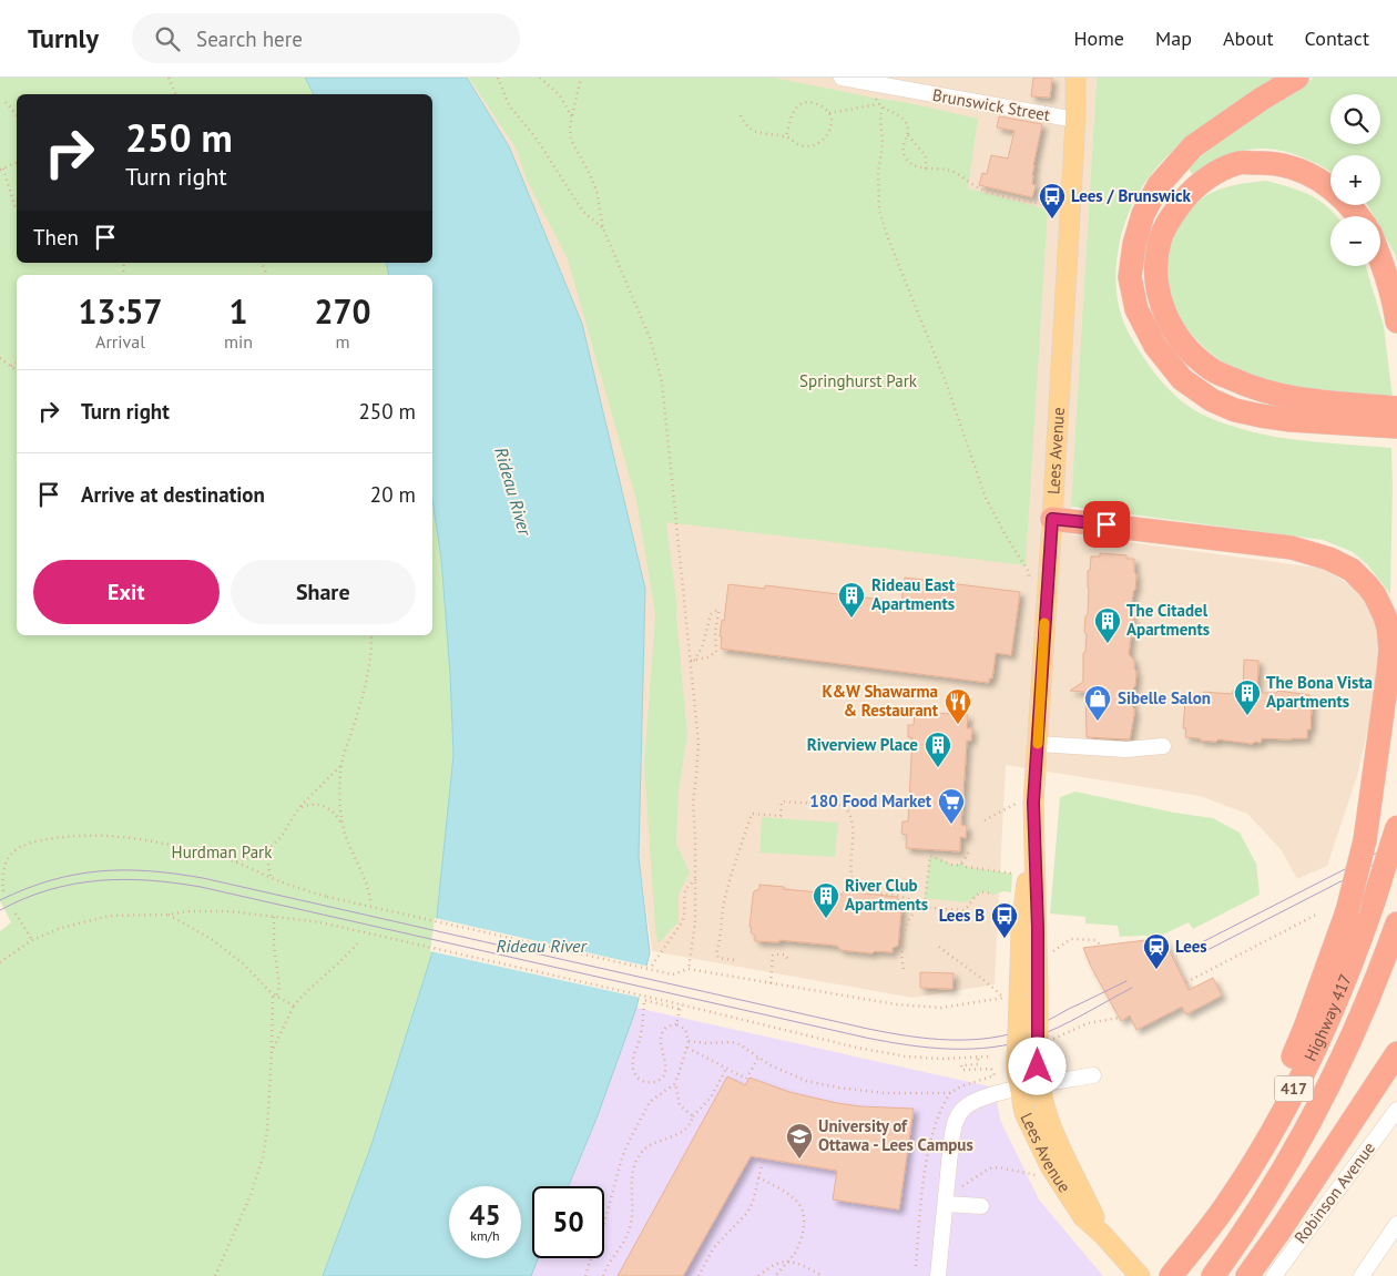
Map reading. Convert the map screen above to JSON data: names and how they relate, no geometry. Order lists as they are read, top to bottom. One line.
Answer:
{"streets":{"highway":["Highway 417","417"],"main road":["Lees Avenue"],"street":["Brunswick Street","Robinson Avenue"]},"crossings":[["Brunswick Street","Lees Avenue"]],"water":["Rideau River"],"parks":["Springhurst Park","Hurdman Park"],"places":{"bus stop":["Lees / Brunswick","Lees B"],"building":["Rideau East Apartments","The Citadel Apartments","The Bona Vista Apartments","Riverview Place","River Club Apartments"],"shop":["Sibelle Salon"],"restaurant":["K&W Shawarma & Restaurant"],"supermarket":["180 Food Market"],"station":["Lees"],"school or university":["University of Ottawa - Lees Campus"]},"page":{"header":"Turnly","search":"Search here","nav":["Home","Map","About","Contact"],"map_buttons":["+","−"],"turn":["250 m","Turn right"],"then":"Then","eta":["13:57","Arrival","1","min","270","m"],"list":[{"name":"Turn right","value":"250 m"},{"name":"Arrive at destination","value":"20 m"}],"buttons":["Exit","Share"],"speed":"45 km/h","limit":"50"}}
